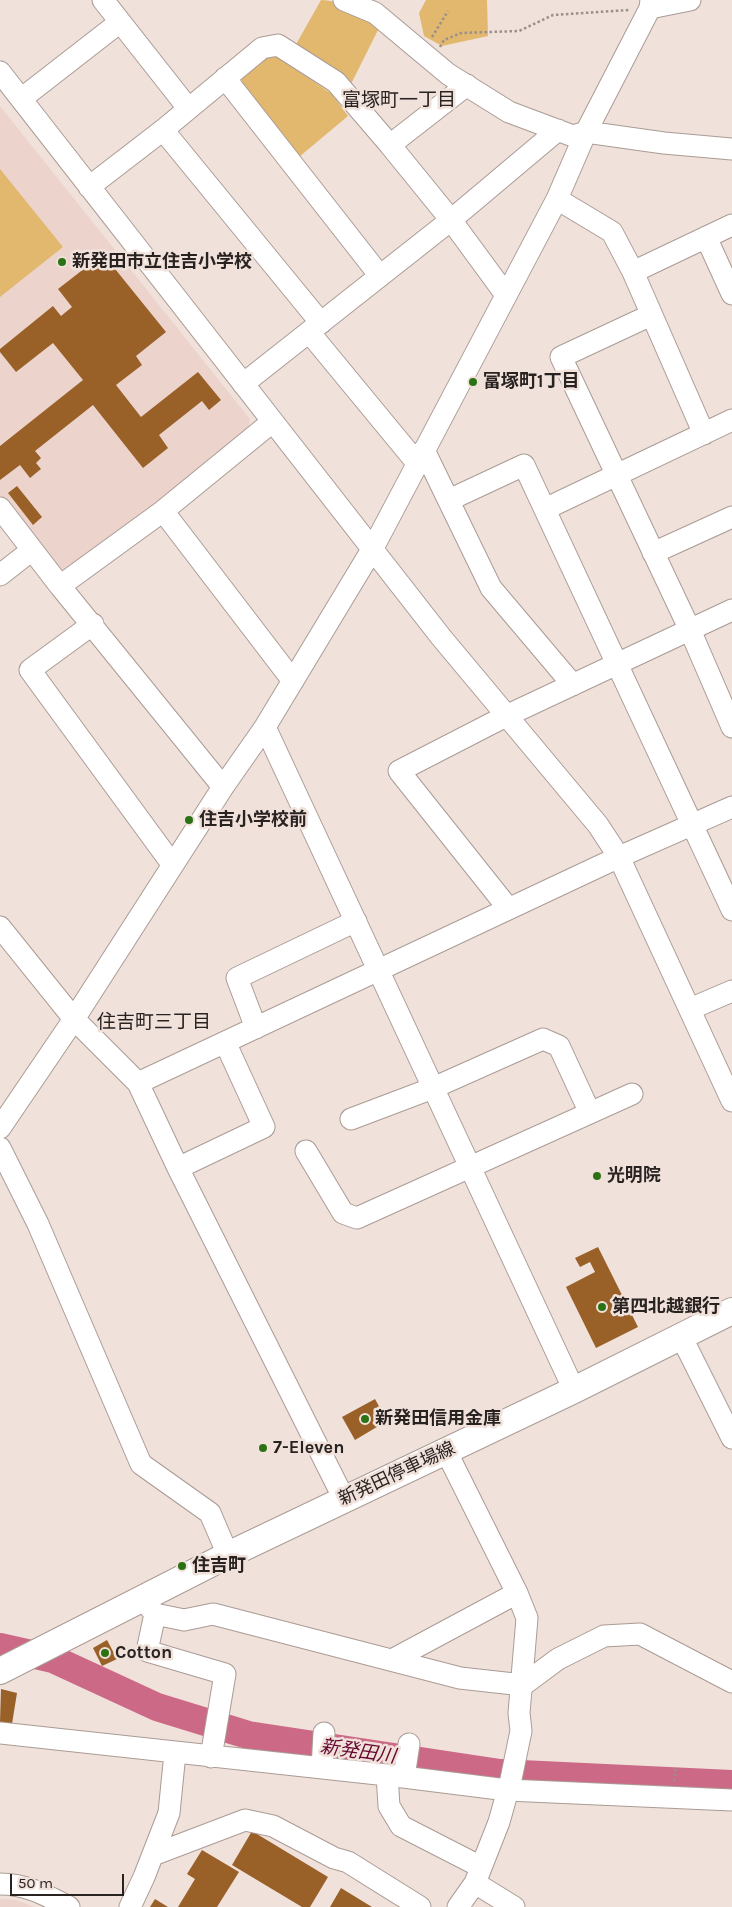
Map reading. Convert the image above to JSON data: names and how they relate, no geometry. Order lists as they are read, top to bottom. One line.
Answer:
{"streets":{"main road":["新発田停車場線"]},"districts":["富塚町一丁目","住吉町三丁目"],"water":["新発田川"],"places":["新発田市立住吉小学校","富塚町1丁目","住吉小学校前","光明院","第四北越銀行","新発田信用金庫","7-Eleven","住吉町","Cotton"],"scale_bar":"50 m"}
